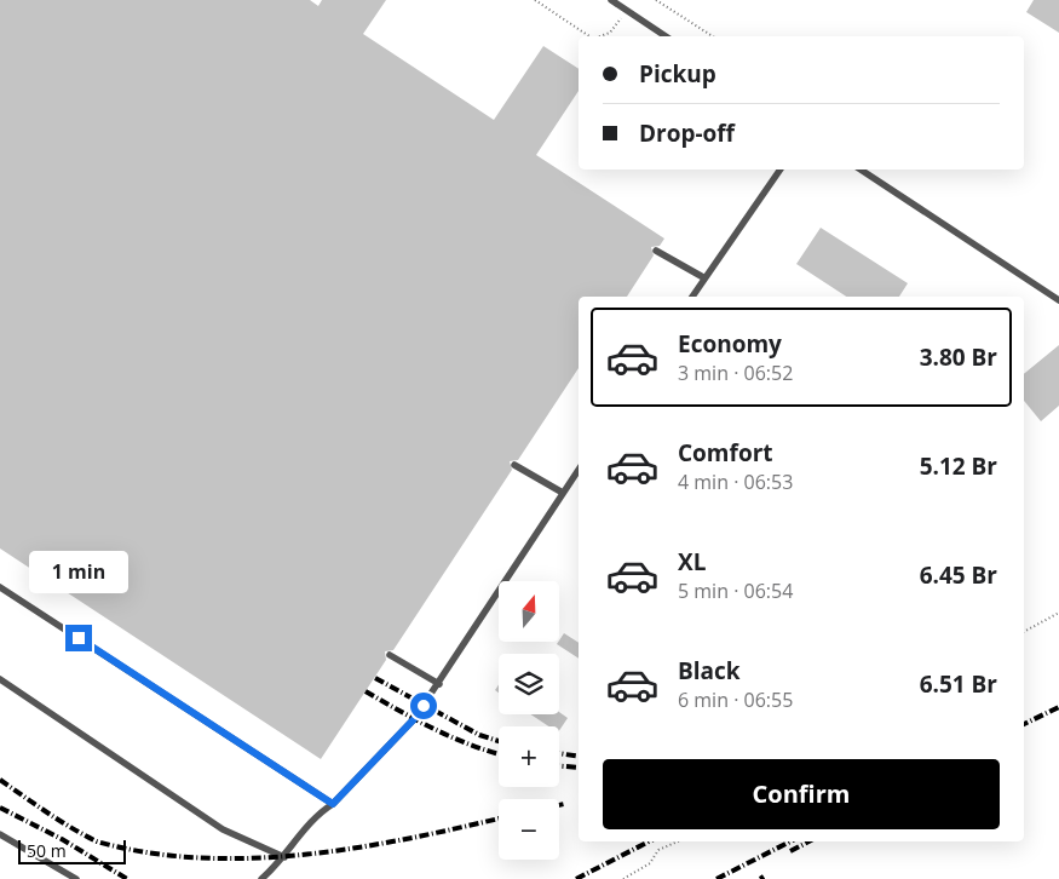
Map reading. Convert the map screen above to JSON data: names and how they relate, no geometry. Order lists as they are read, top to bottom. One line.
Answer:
{"scale_bar":"50 m","north":"top","page":{"banner":["Pickup","Drop-off"],"list":[{"name":"Economy","note":"3 min · 06:52","value":"3.80 Br"},{"name":"Comfort","note":"4 min · 06:53","value":"5.12 Br"},{"name":"XL","note":"5 min · 06:54","value":"6.45 Br"},{"name":"Black","note":"6 min · 06:55","value":"6.51 Br"}],"bubble":"1 min","map_buttons":["+","−"],"buttons":"Confirm","scale":"50 m"}}
